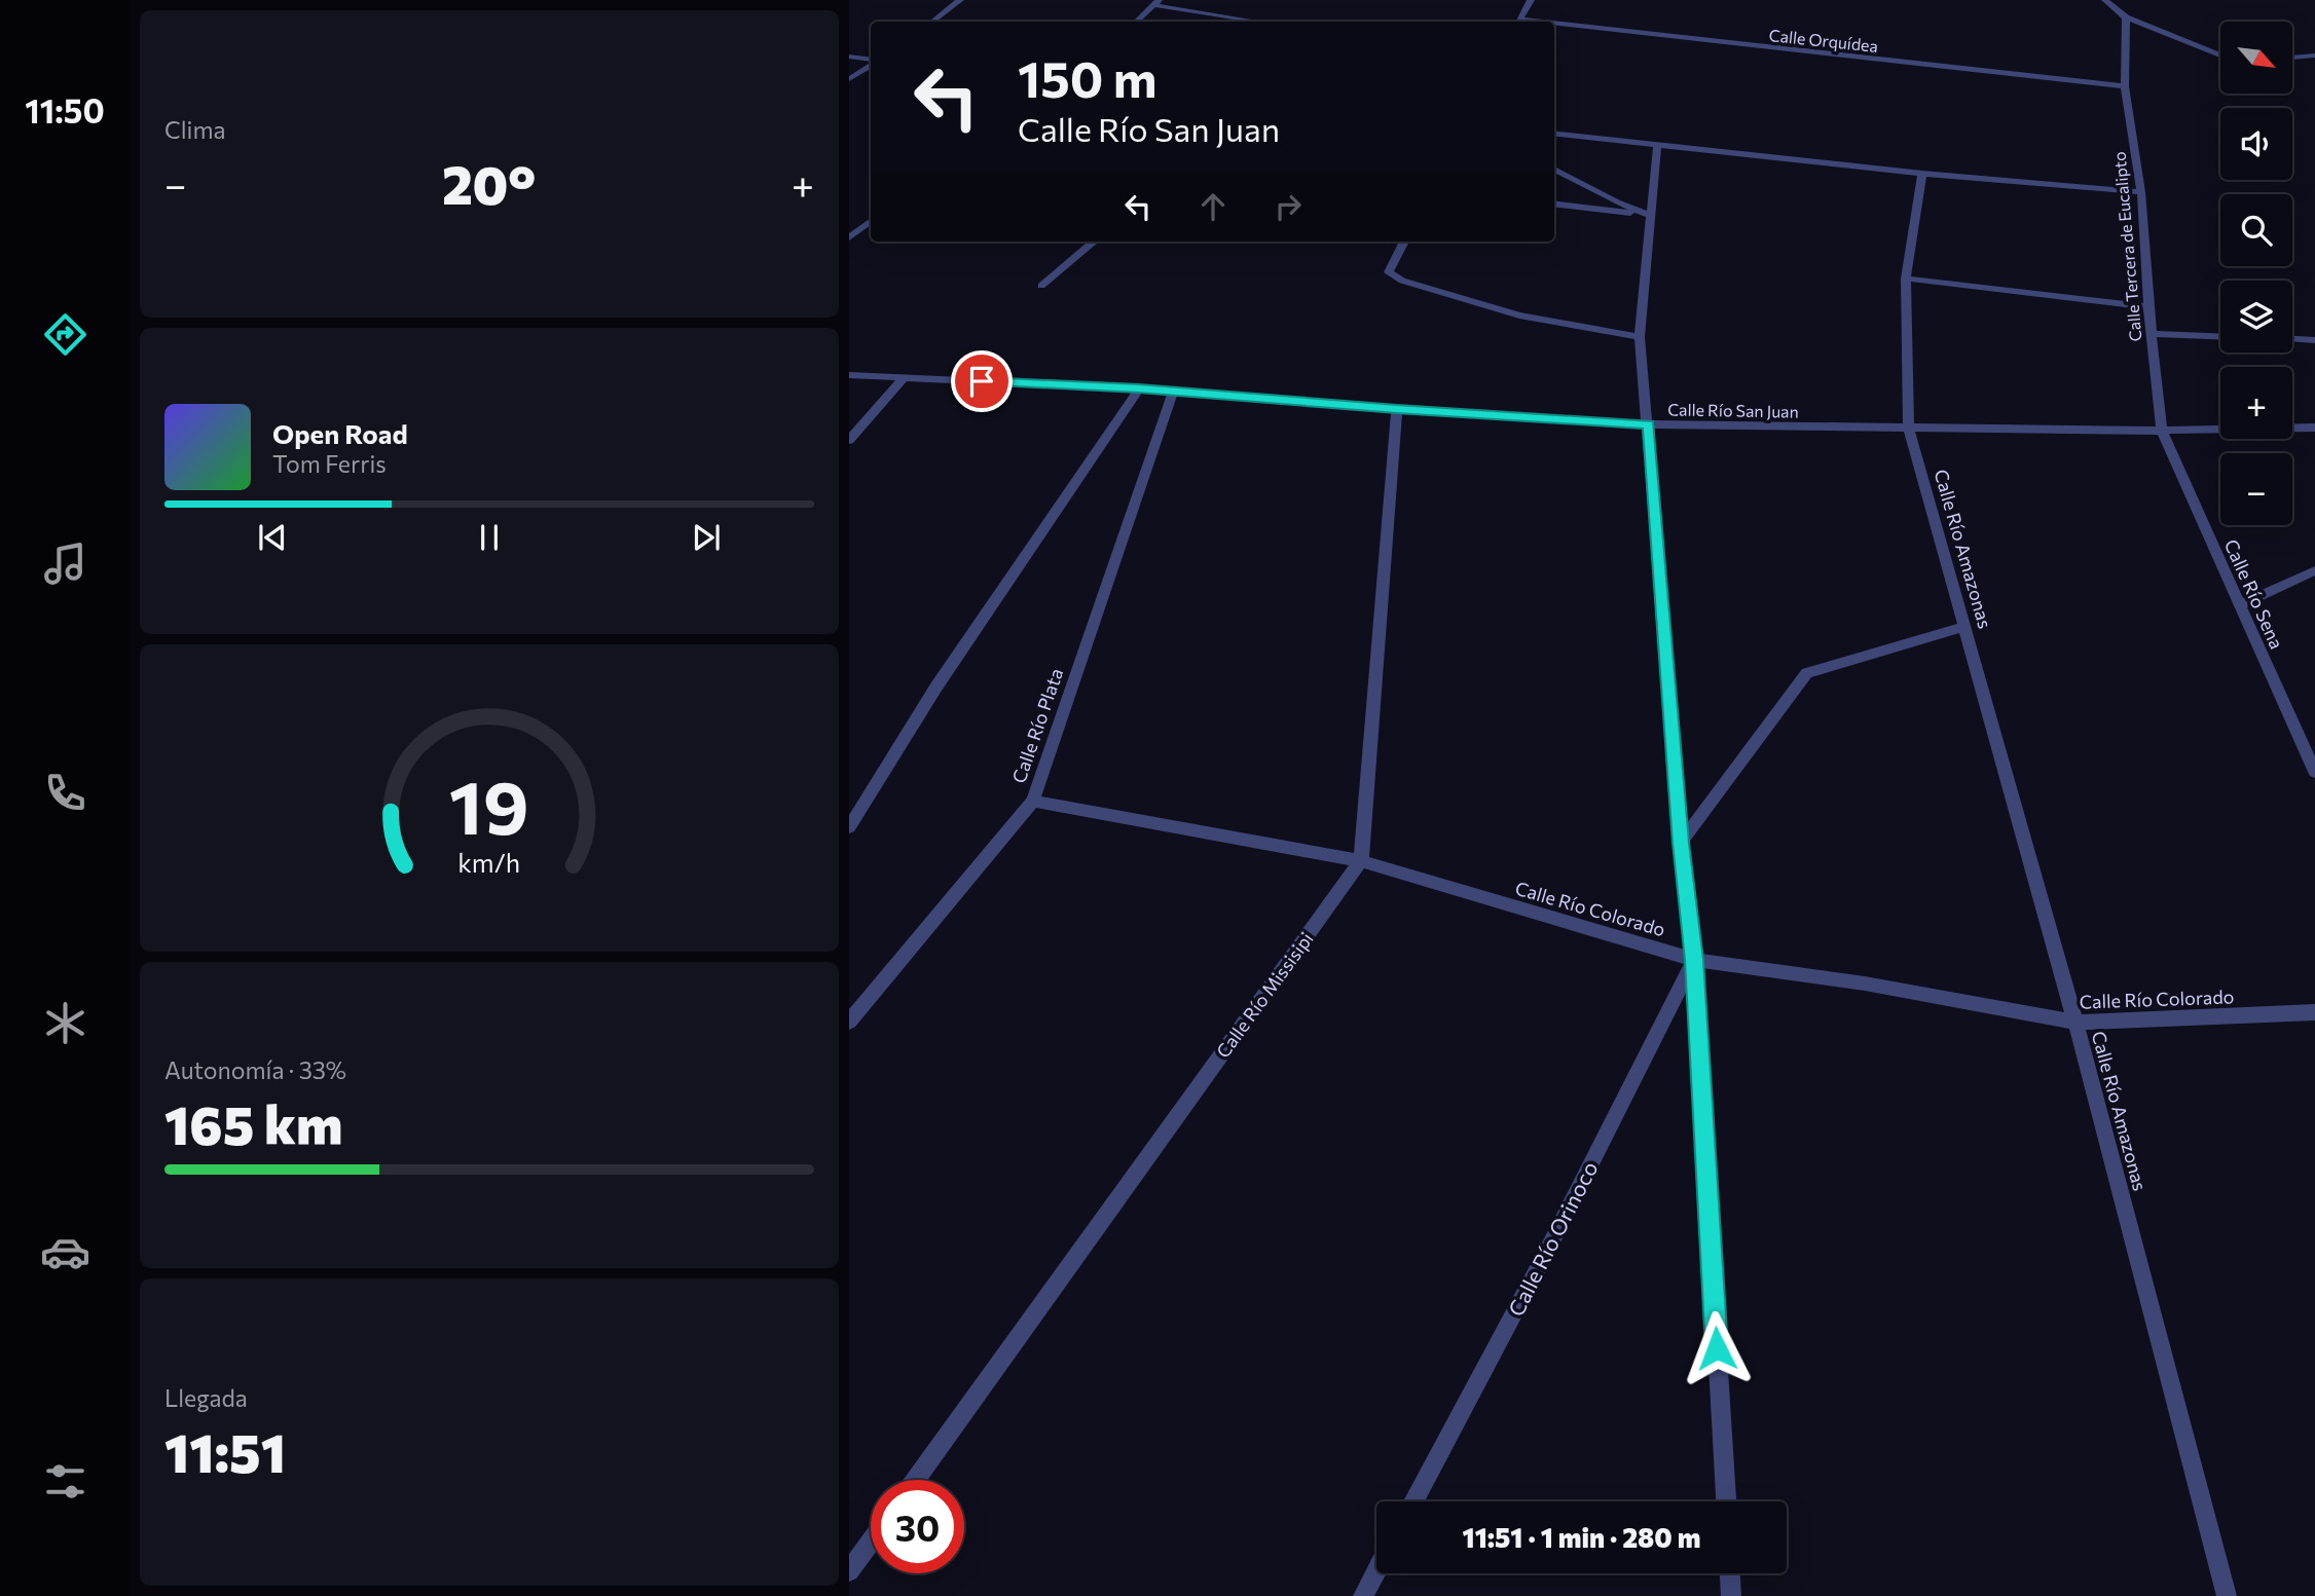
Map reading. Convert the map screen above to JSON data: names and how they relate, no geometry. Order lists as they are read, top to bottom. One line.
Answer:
{"streets":{"street":["Calle Orquídea","Calle Tercera de Eucalipto","Calle Río San Juan","Calle Río Amazonas","Calle Río Sena","Calle Río Plata","Calle Río Colorado","Calle Río Missisipi","Calle Río Orinoco"]},"crossings":[["Calle Orquídea","Calle Tercera de Eucalipto"],["Calle Tercera de Eucalipto","Calle Río San Juan"],["Calle Tercera de Eucalipto","Calle Río Sena"],["Calle Río San Juan","Calle Río Amazonas"],["Calle Río San Juan","Calle Río Sena"],["Calle Río San Juan","Calle Río Plata"],["Calle Río Amazonas","Calle Río Colorado"],["Calle Río Plata","Calle Río Colorado"],["Calle Río Colorado","Calle Río Missisipi"],["Calle Río Colorado","Calle Río Orinoco"]],"north":"bottom right","page":{"tabs":"11:50","tile":["Clima",["Autonomía · 33%","165 km"],["Llegada","11:51"]],"map_buttons":["+","−"],"turn":["150 m","Calle Río San Juan"],"heat":["−","20°","+"],"song":["Open Road","Tom Ferris"],"limit":"30","trip":"11:51 · 1 min · 280 m","gauge":["19","km/h"]}}
